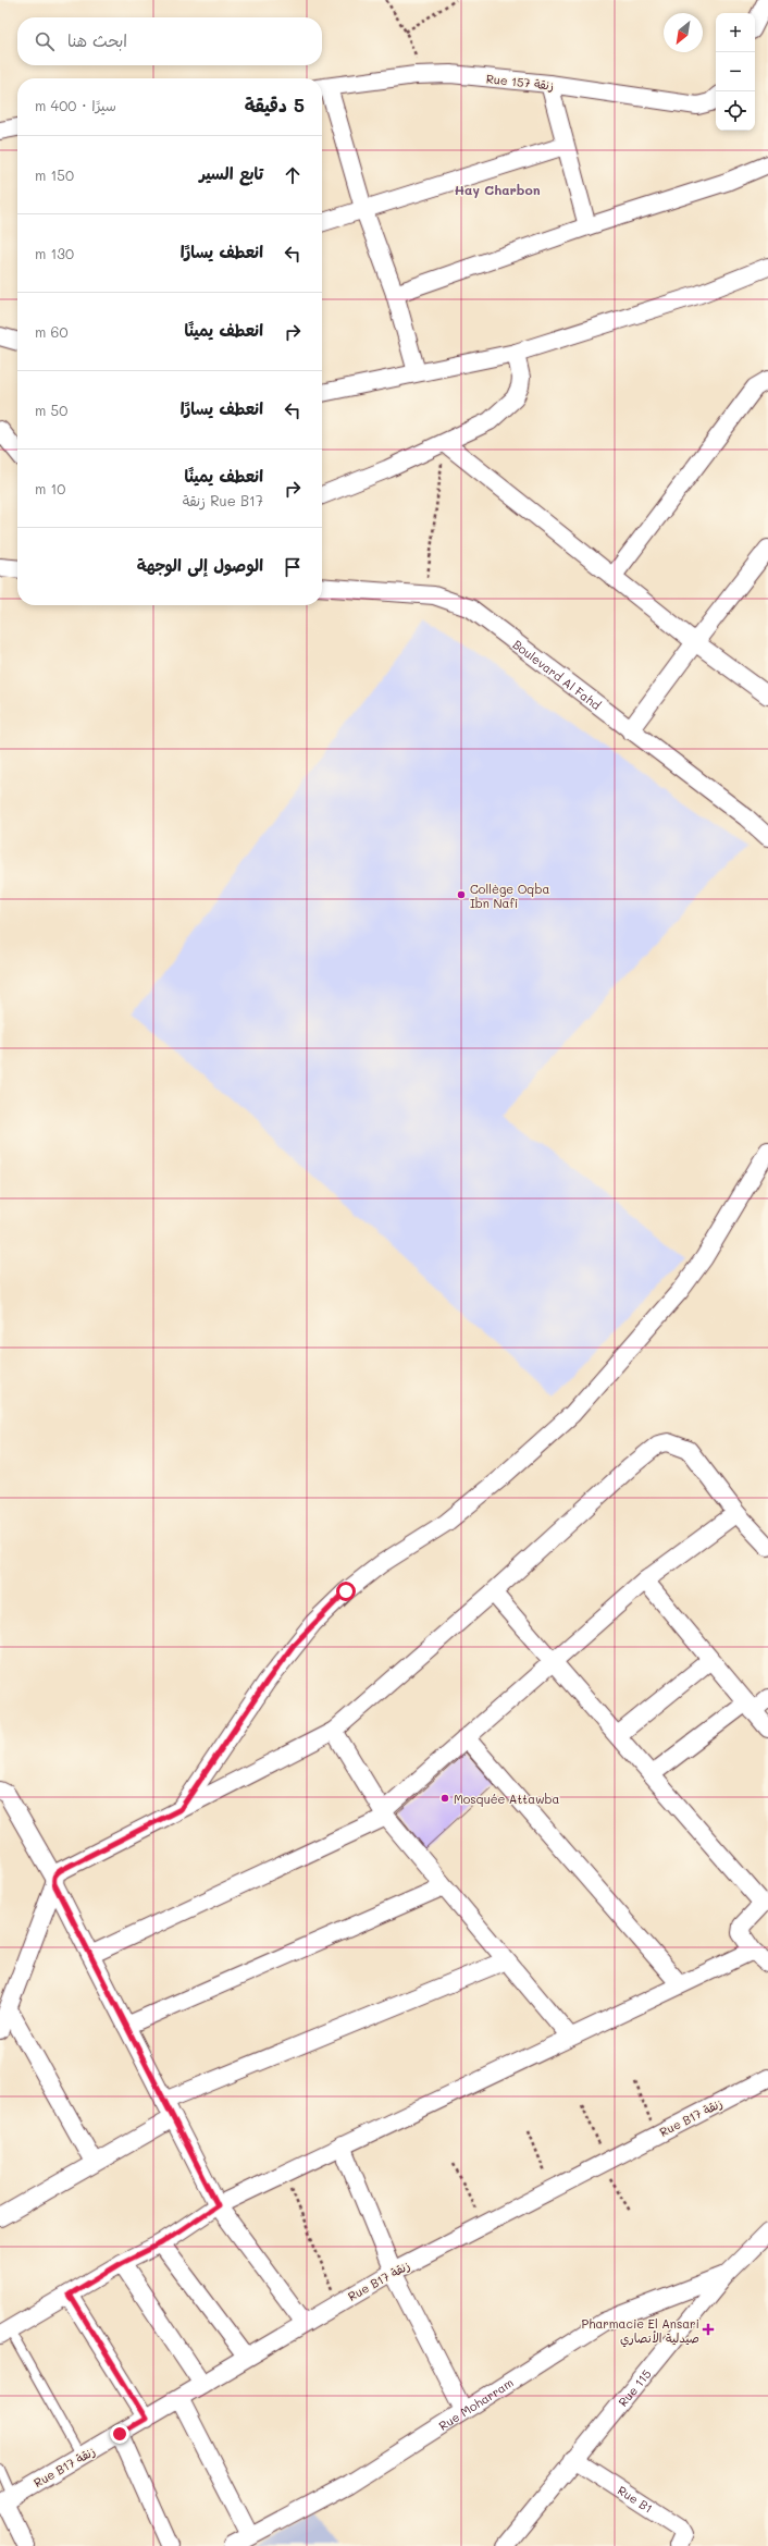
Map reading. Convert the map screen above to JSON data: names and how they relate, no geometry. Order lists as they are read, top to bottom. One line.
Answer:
{"streets":{"street":["Rue 157 زنقة","Boulevard Al Fahd","Rue B17 زنقة","Rue 115","Rue Moharram","Rue B1"]},"crossings":[["Rue 115","Rue Moharram"],["Rue 115","Rue B1"]],"districts":["Hay Charbon"],"places":{"other":["Collège Oqba Ibn Nafi","Mosquée Attawba"],"health":["Pharmacie El Ansari صيدلية الأنصاري"]},"north":"bottom left","page":{"map_buttons":["+","−"],"search":"ابحث هنا","heading":["5 دقيقة","سيرًا · 400 m"],"list":[["تابع السير","150 m"],["انعطف يسارًا","130 m"],["انعطف يمينًا","60 m"],["انعطف يسارًا","50 m"],["انعطف يمينًا","Rue B17 زنقة","10 m"],"الوصول إلى الوجهة"]}}
